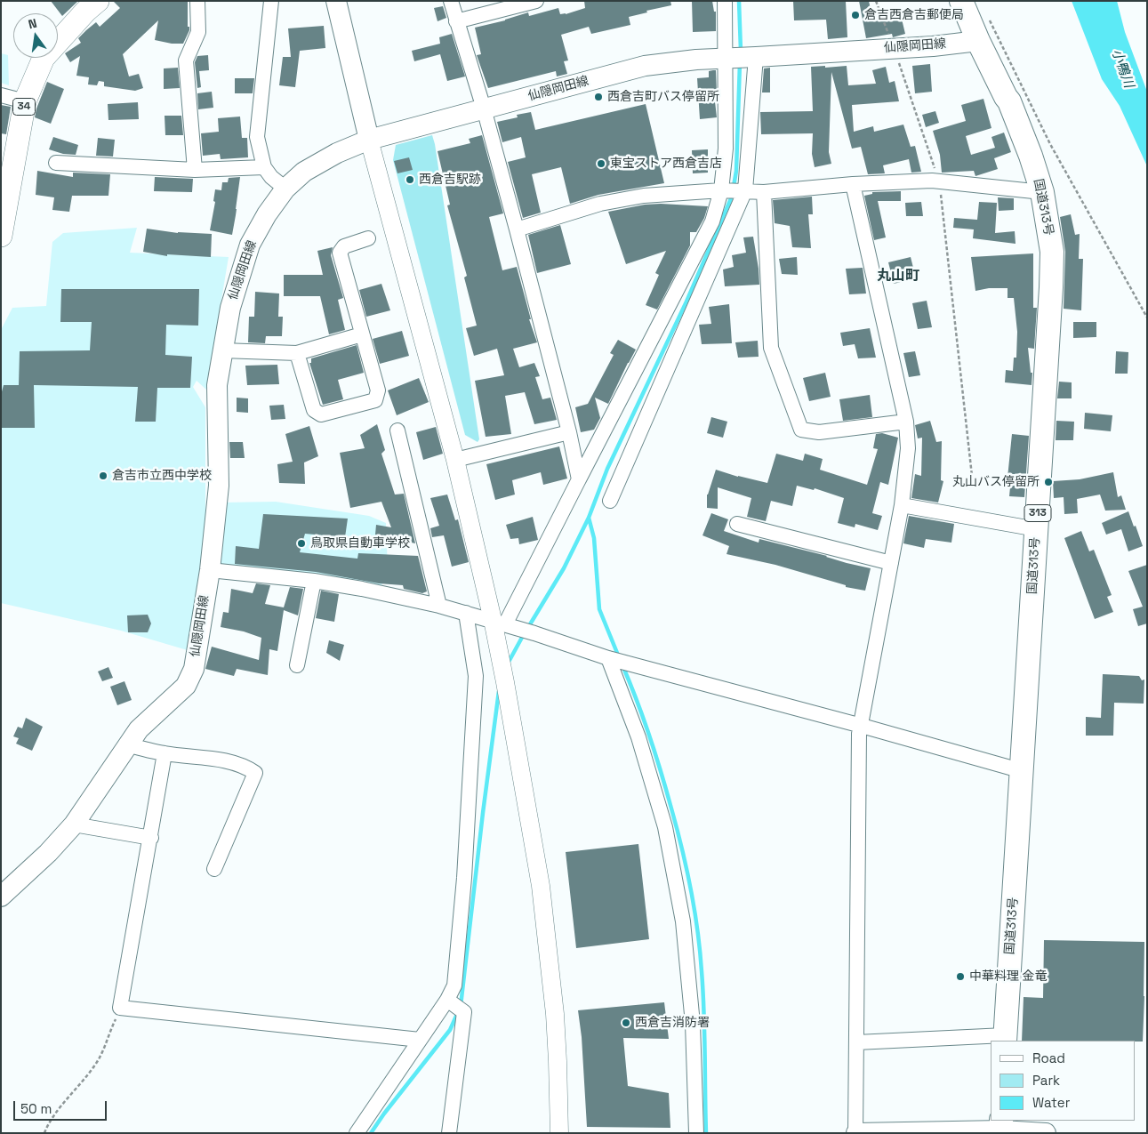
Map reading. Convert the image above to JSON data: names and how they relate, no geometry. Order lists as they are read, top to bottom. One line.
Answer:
{"streets":{"highway":["国道313号","313"],"main road":["仙隠岡田線","34"]},"crossings":[["仙隠岡田線","国道313号"]],"districts":["丸山町"],"water":["小鴨川"],"places":["倉吉西倉吉郵便局","西倉吉町バス停留所","東宝ストア西倉吉店","西倉吉駅跡","倉吉市立西中学校","丸山バス停留所","鳥取県自動車学校","中華料理 金竜","西倉吉消防署"],"legend":["Road","Park","Water"],"scale_bar":"50 m","north":"top"}
